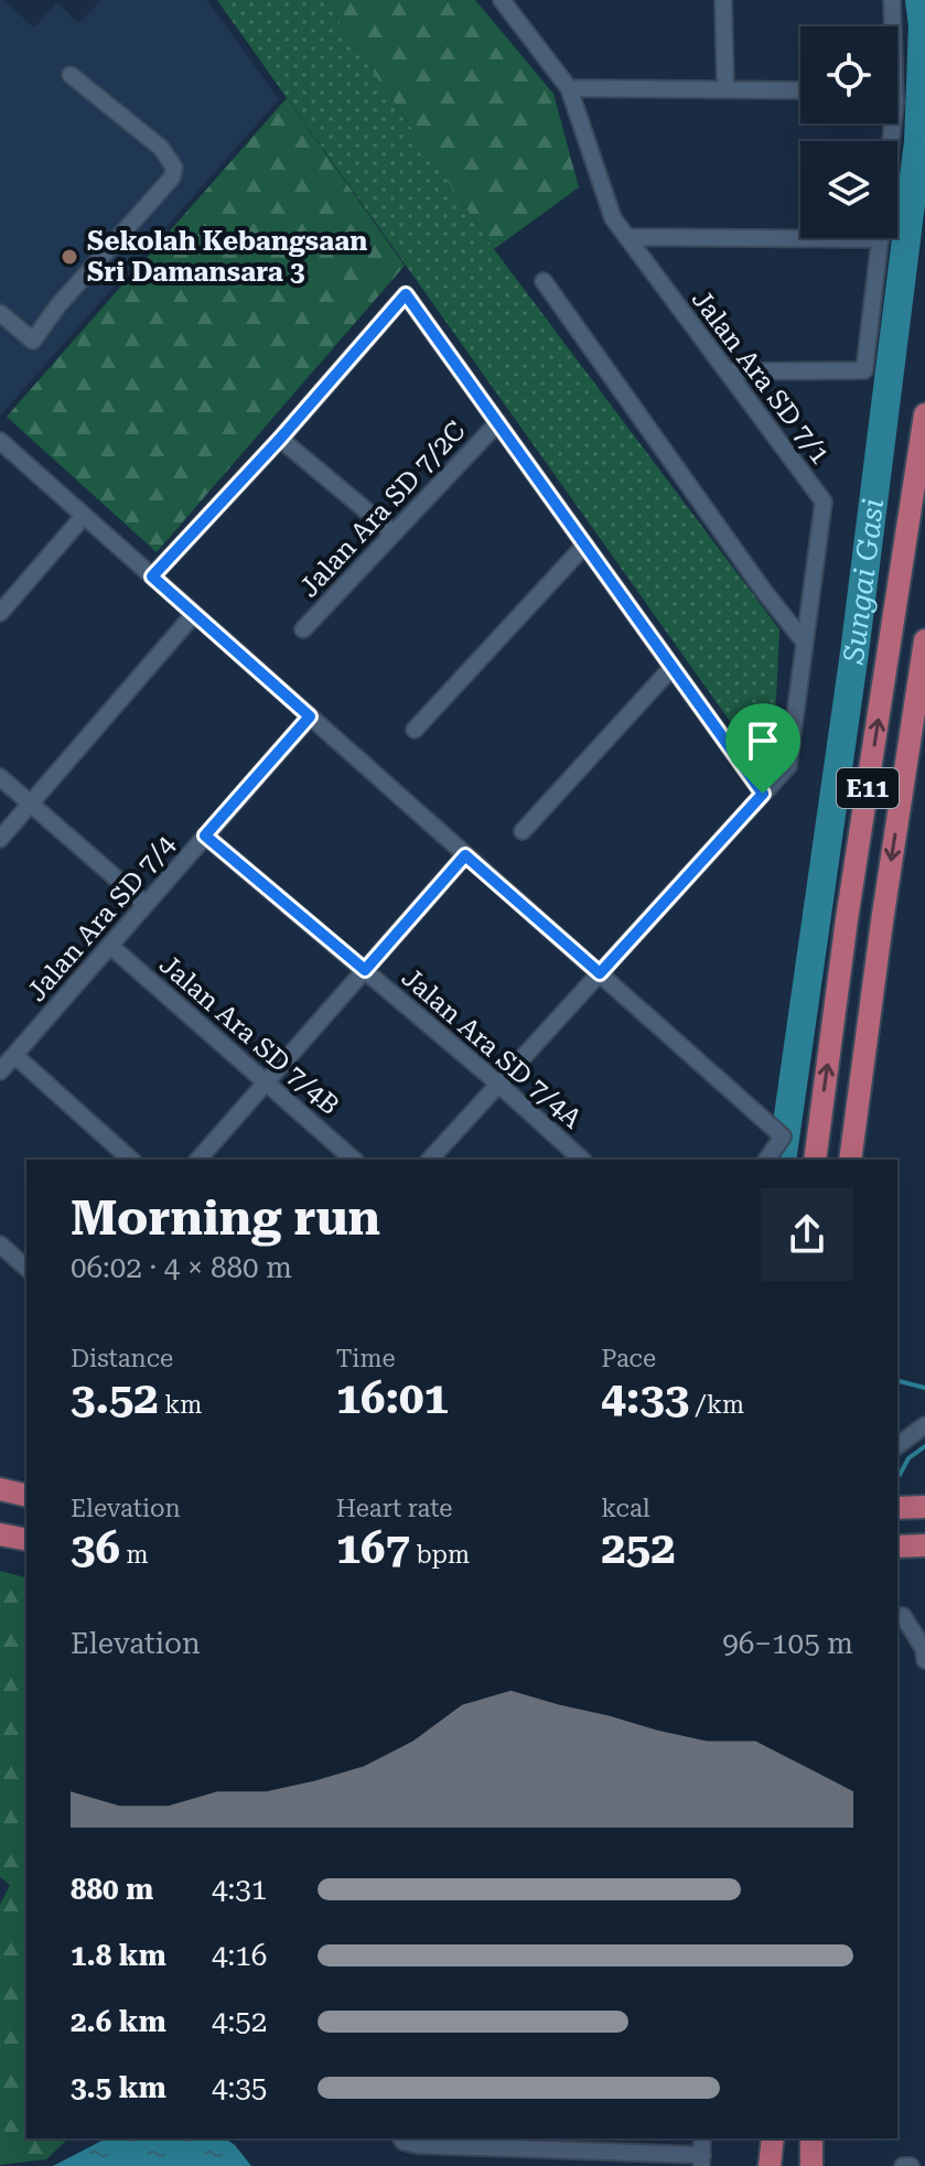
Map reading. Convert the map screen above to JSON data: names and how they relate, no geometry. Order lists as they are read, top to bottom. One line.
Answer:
{"streets":{"highway":["E11"],"street":["Jalan Ara SD 7/1","Jalan Ara SD 7/2C","Jalan Ara SD 7/4","Jalan Ara SD 7/4B","Jalan Ara SD 7/4A"]},"crossings":[["Jalan Ara SD 7/1","Jalan Ara SD 7/4A"],["Jalan Ara SD 7/4","Jalan Ara SD 7/4B"],["Jalan Ara SD 7/4","Jalan Ara SD 7/4A"]],"water":["Sungai Gasi"],"places":["Sekolah Kebangsaan Sri Damansara 3"],"page":{"heading":["Morning run","06:02 · 4 × 880 m"],"stats":[["Distance","3.52 km"],["Time","16:01"],["Pace","4:33 /km"],["Elevation","36 m"],["Heart rate","167 bpm"],["kcal","252"]],"chart":["Elevation","96–105 m"],"list":[{"name":"880 m","note":"4:31"},{"name":"1.8 km","note":"4:16"},{"name":"2.6 km","note":"4:52"},{"name":"3.5 km","note":"4:35"}]}}
